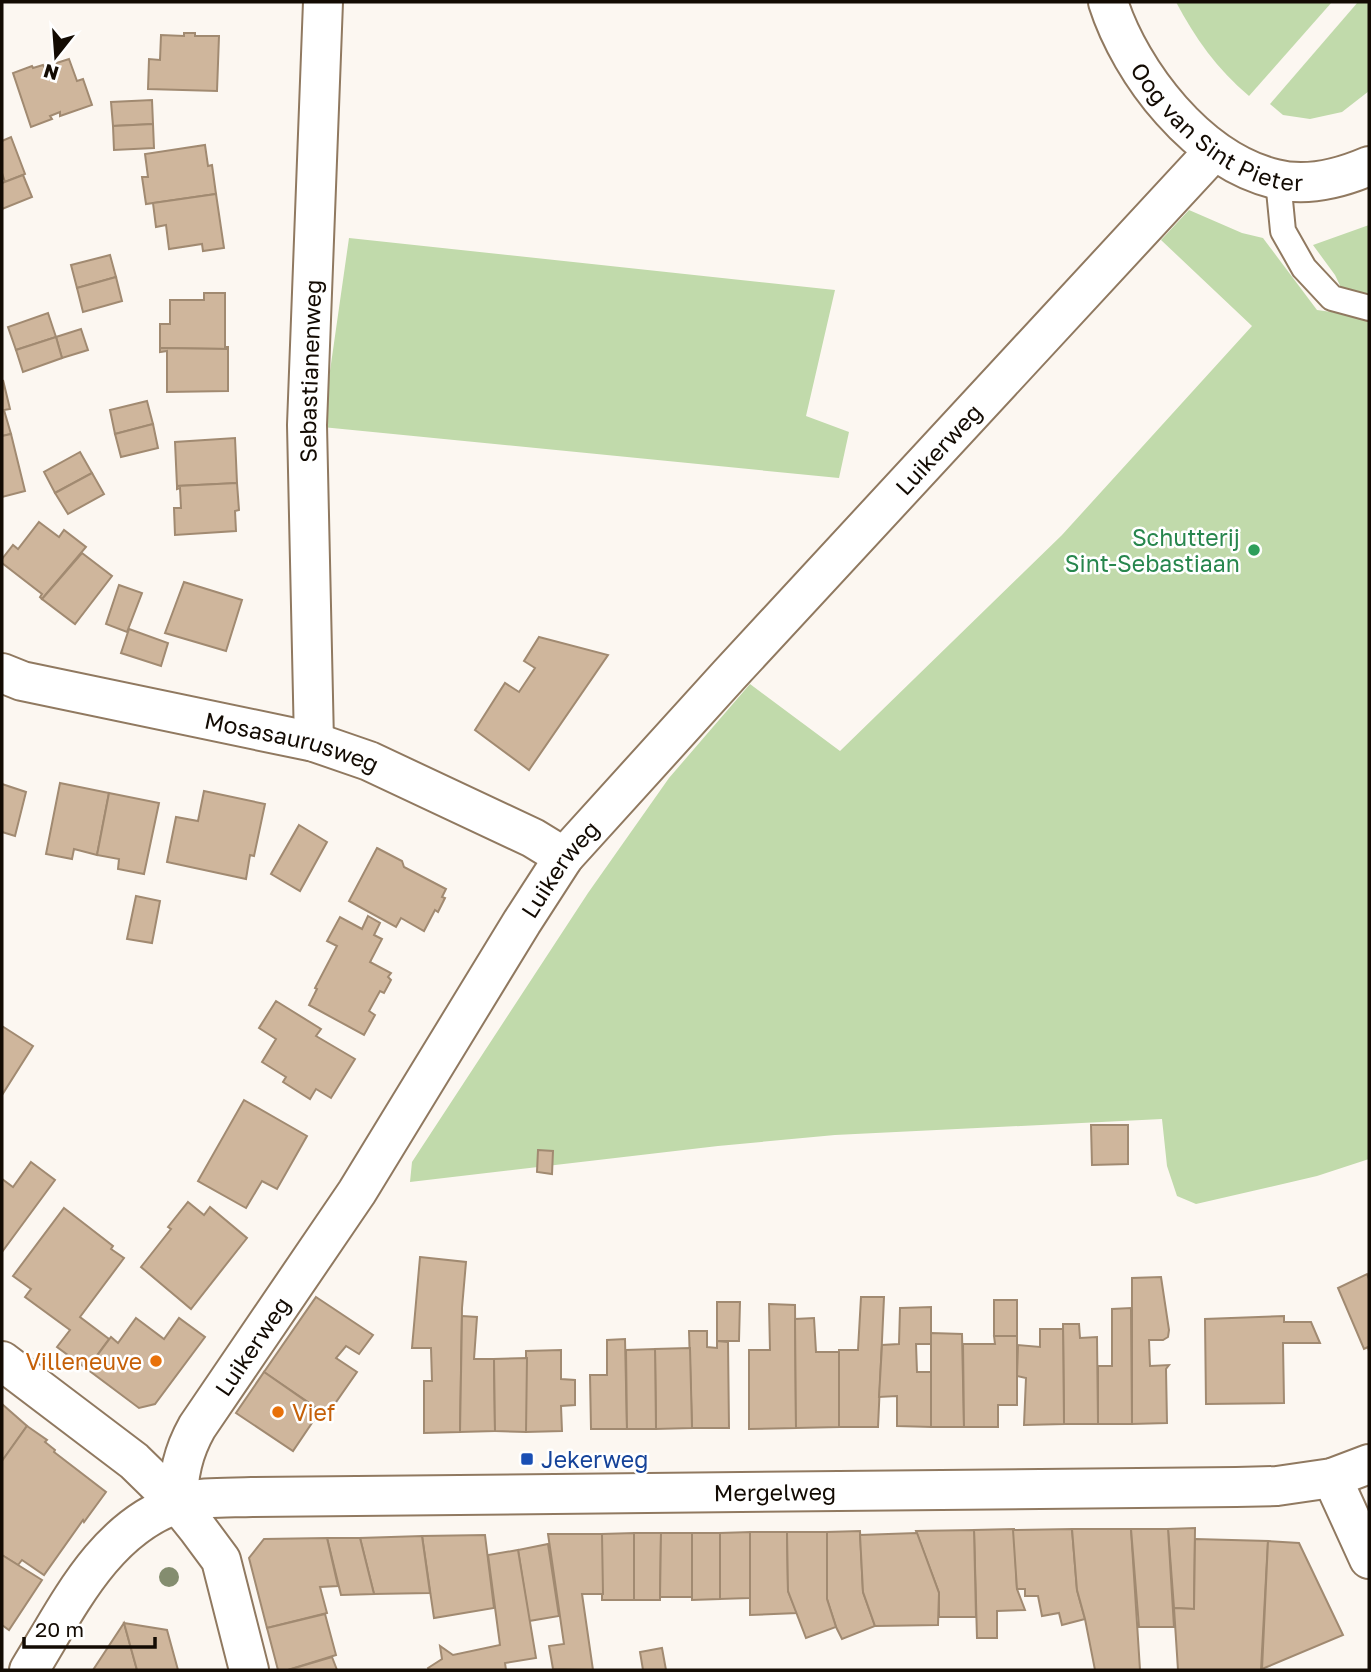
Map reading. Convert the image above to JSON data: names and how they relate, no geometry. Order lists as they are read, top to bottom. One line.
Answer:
{"streets":{"street":["Oog van Sint Pieter","Sebastianenweg","Luikerweg","Mosasaurusweg","Mergelweg"]},"crossings":[["Oog van Sint Pieter","Luikerweg"],["Sebastianenweg","Mosasaurusweg"],["Luikerweg","Mosasaurusweg"],["Luikerweg","Mergelweg"]],"places":{"other":["Schutterij Sint-Sebastiaan","Villeneuve","Vief"],"transit":["Jekerweg"]},"scale_bar":"20 m","north":"bottom"}
